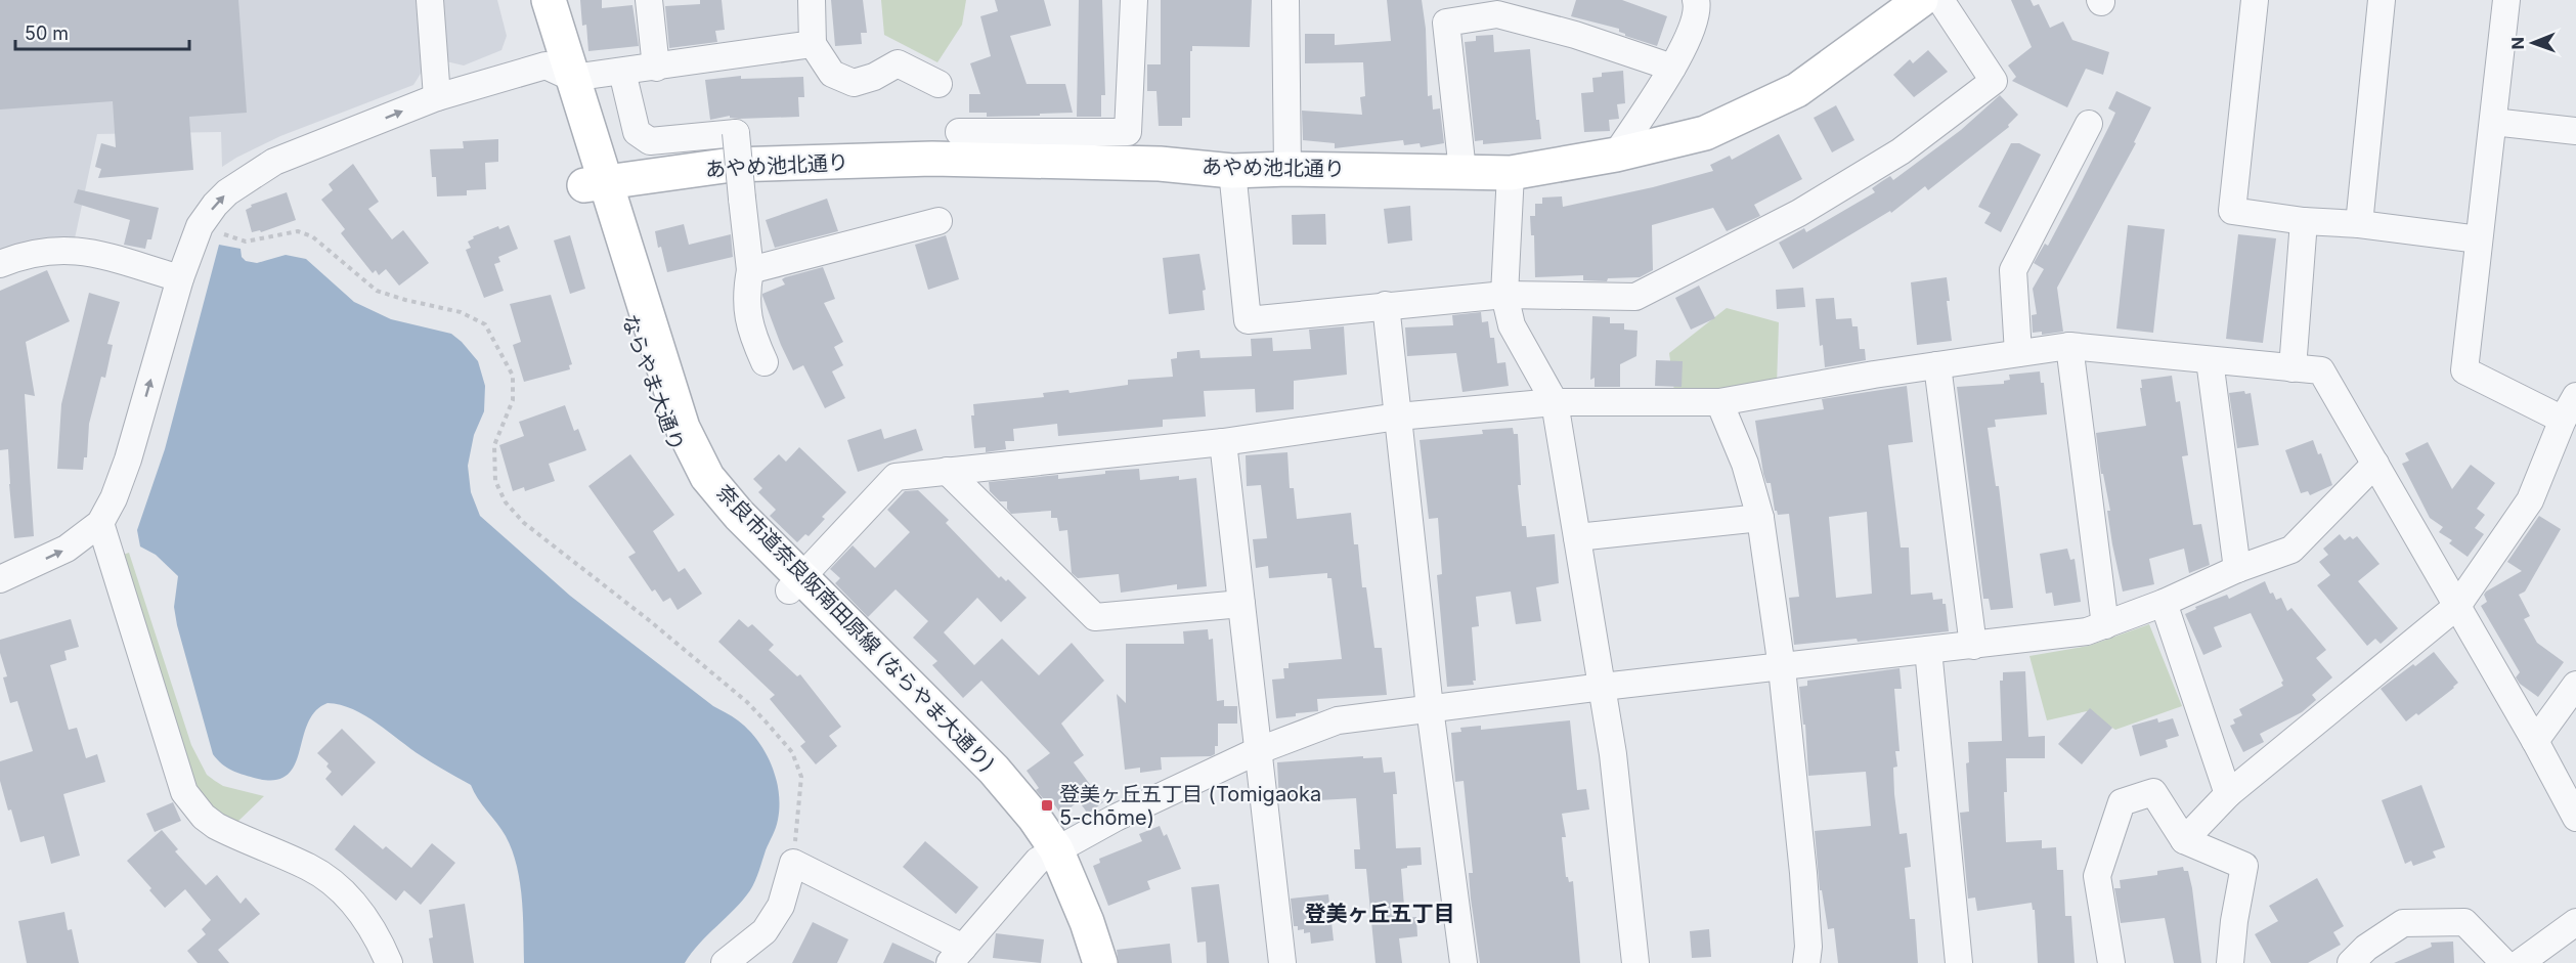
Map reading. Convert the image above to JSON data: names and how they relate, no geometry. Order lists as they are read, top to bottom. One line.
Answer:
{"streets":{"street":["あやめ池北通り","ならやま大通り"]},"crossings":[["あやめ池北通り","ならやま大通り"]],"districts":["登美ヶ丘五丁目"],"places":{"transit":["登美ヶ丘五丁目 (Tomigaoka 5-chōme)"]},"scale_bar":"50 m","north":"left"}
